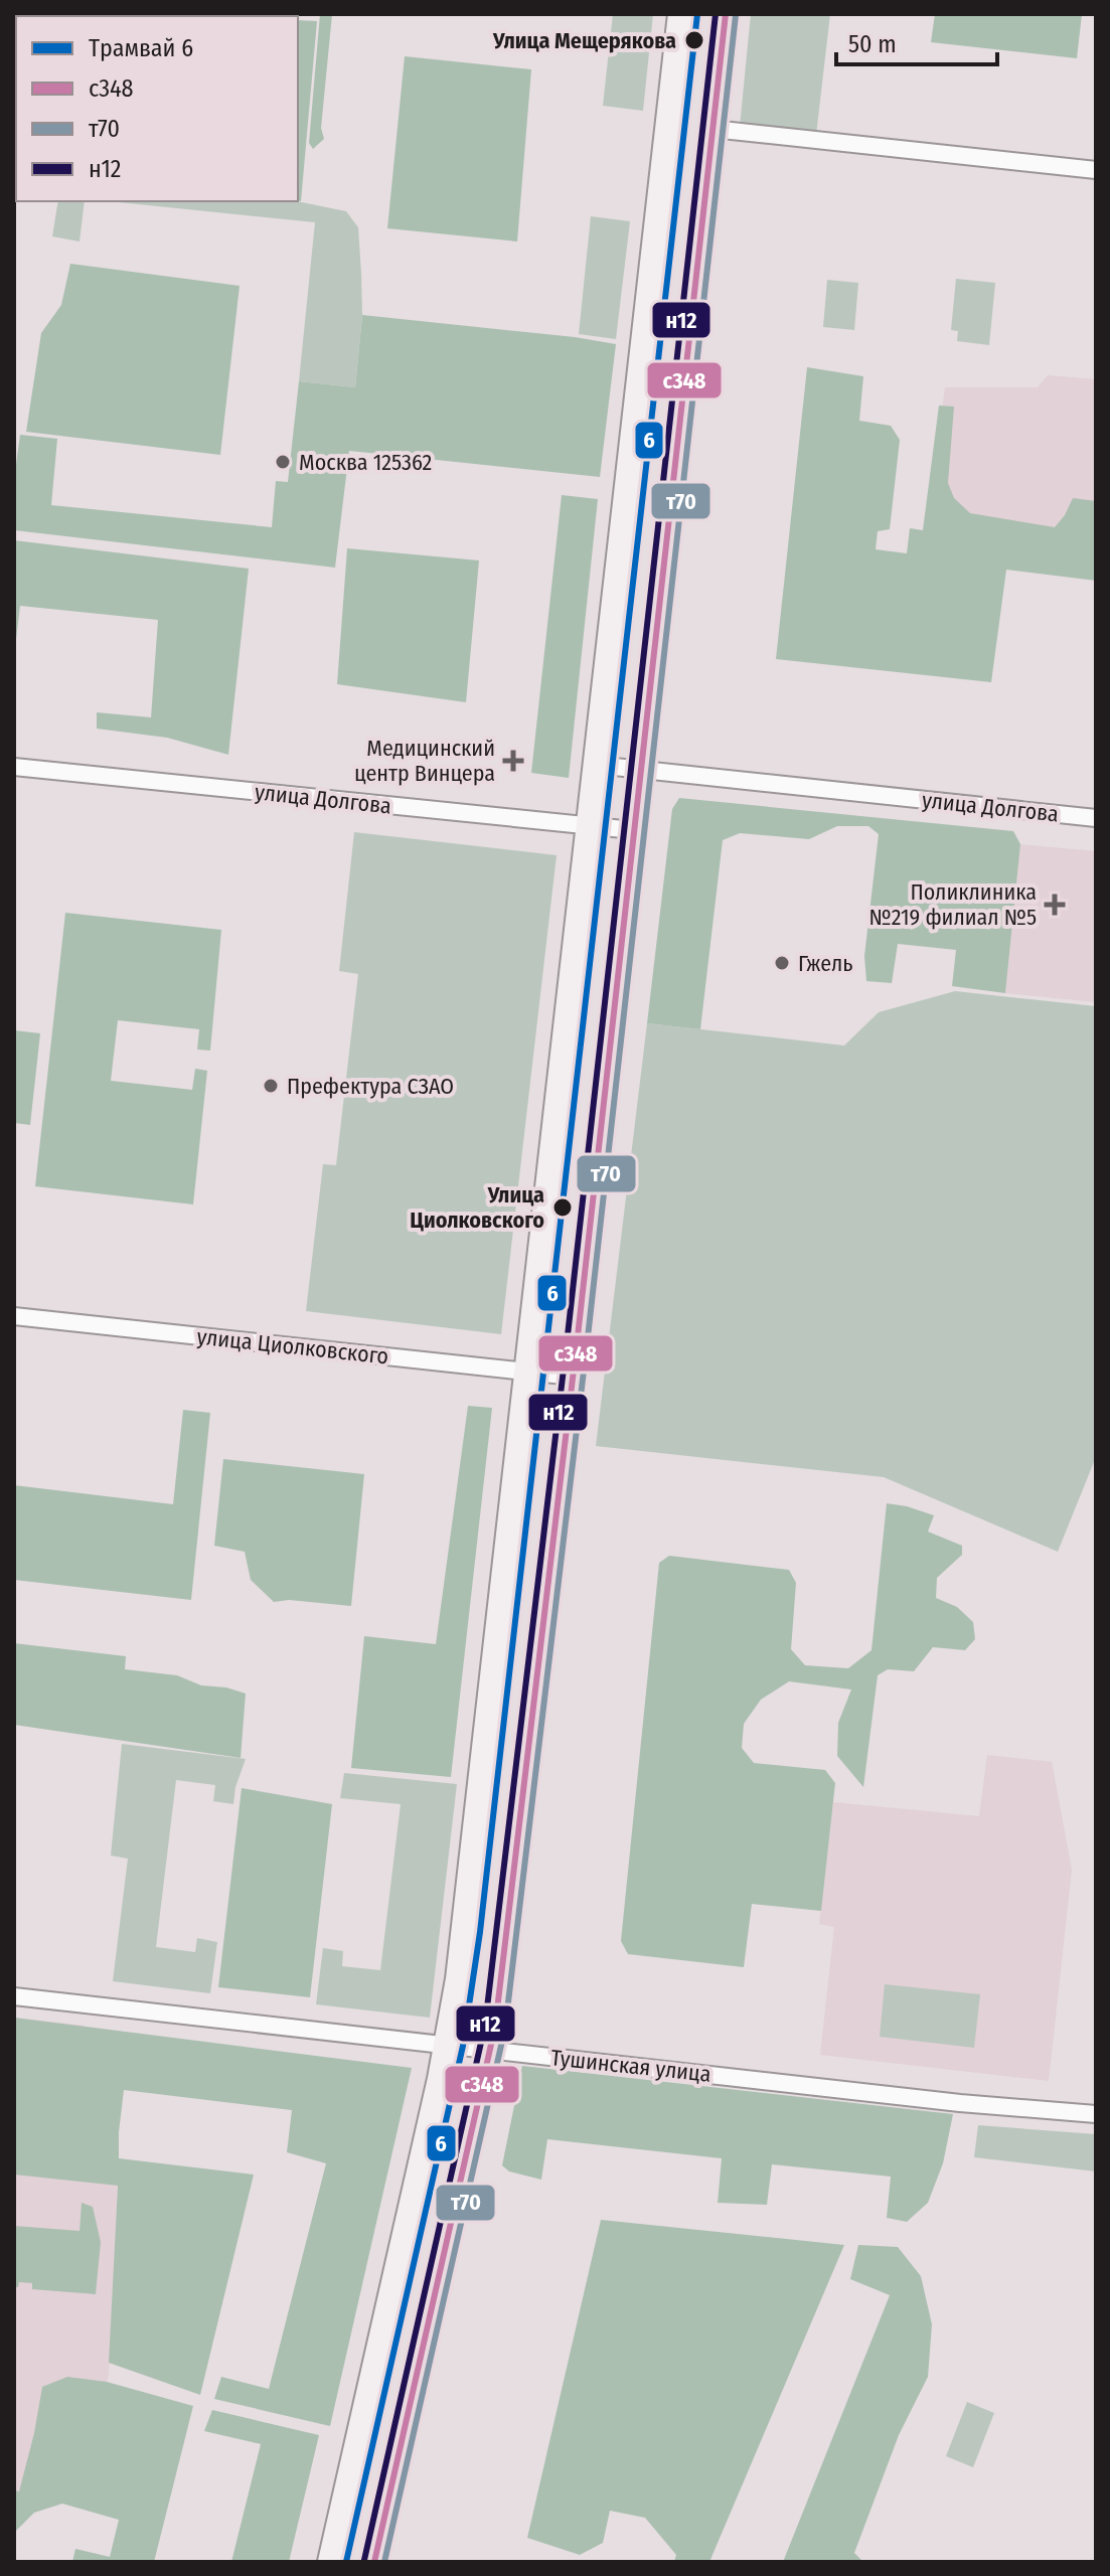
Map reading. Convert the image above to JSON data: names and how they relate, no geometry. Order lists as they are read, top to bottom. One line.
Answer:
{"streets":{"street":["улица Долгова","улица Циолковского","Тушинская улица"]},"places":{"other":["Улица Мещерякова","Москва 125362","Гжель","Префектура СЗАО","Улица Циолковского"],"health":["Медицинский центр Винцера","Поликлиника №219 филиал №5"]},"lines":["tram line 6","transit line с348","transit line н12","transit line т70"],"legend":["Трамвай 6","с348","т70","н12"],"scale_bar":"50 m"}
